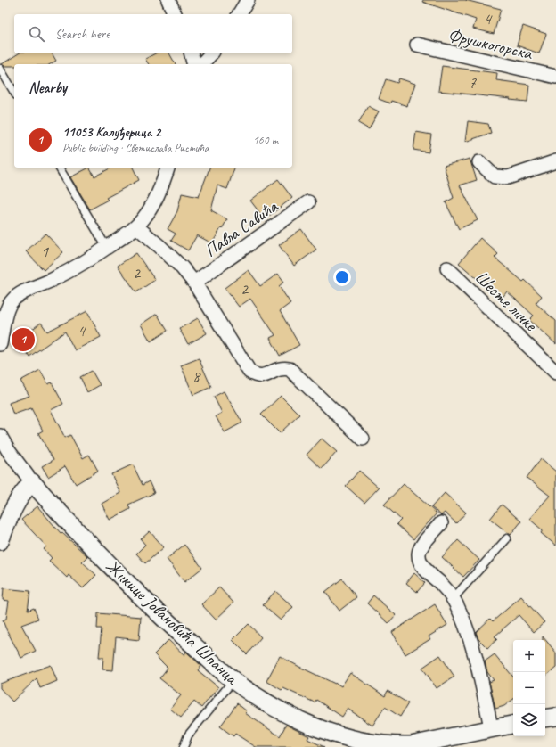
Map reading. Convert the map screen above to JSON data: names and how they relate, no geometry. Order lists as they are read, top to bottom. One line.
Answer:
{"streets":{"street":["Фрушкогорска","Павла Савића","Шесте личке","Жикице Јовановића Шпанца"]},"house_numbers":["4","7","1","2","2","4","8"],"page":{"search":"Search here","heading":"Nearby","list":[{"mark":"1","name":"11053 Калуђерица 2","note":"Public building · Светислава Ристића","value":"160 m"}],"pins":"1","map_buttons":["+","−"]}}
